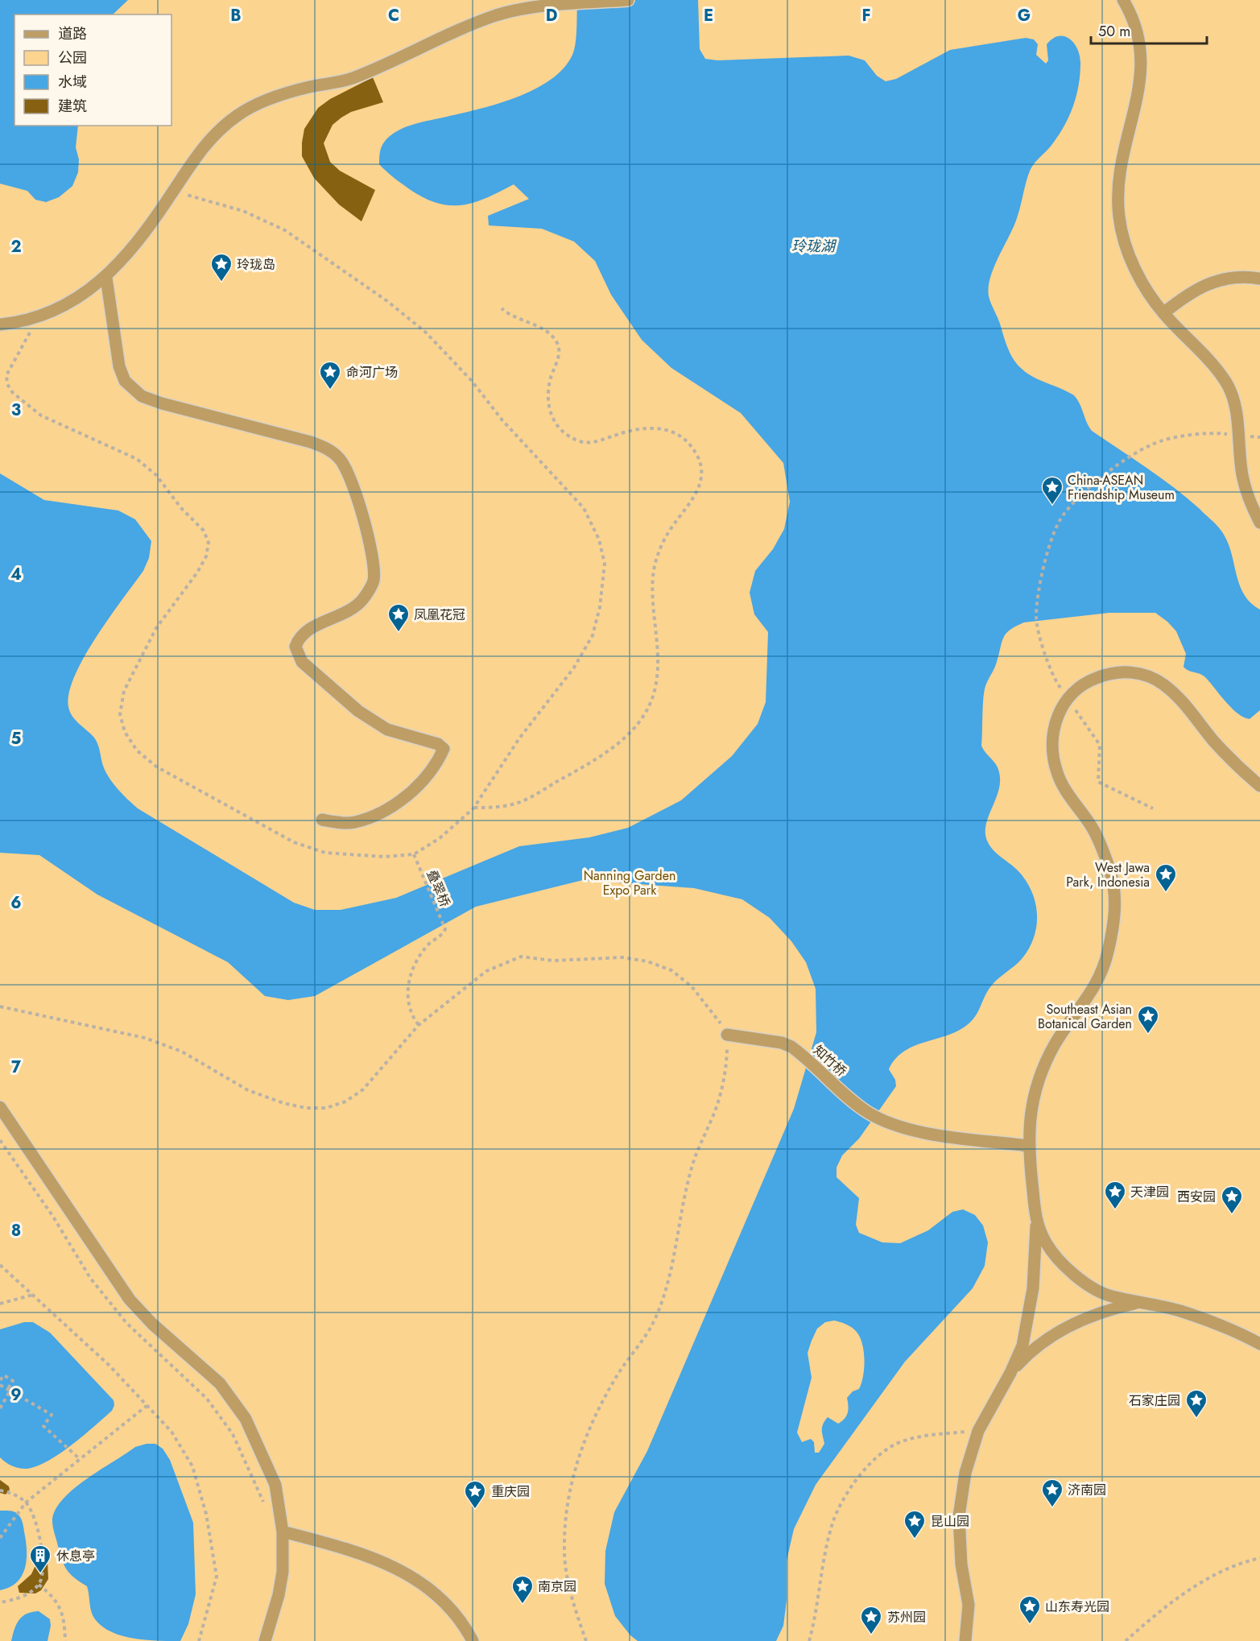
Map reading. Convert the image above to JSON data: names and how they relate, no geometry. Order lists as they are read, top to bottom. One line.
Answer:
{"streets":{"street":["知竹桥"],"path":["叠翠桥"]},"water":["玲珑湖"],"parks":["Nanning Garden Expo Park"],"places":{"place":["玲珑岛","命河广场","China-ASEAN Friendship Museum","凤凰花冠","West Jawa Park, Indonesia","Southeast Asian Botanical Garden","天津园","西安园","石家庄园","济南园","重庆园","昆山园","南京园","山东寿光园","苏州园"],"building":["休息亭"]},"legend":["道路","公园","水域","建筑"],"scale_bar":"50 m","grid":{"columns":["B","C","D","E","F","G"],"rows":["2","3","4","5","6","7","8","9"]}}
